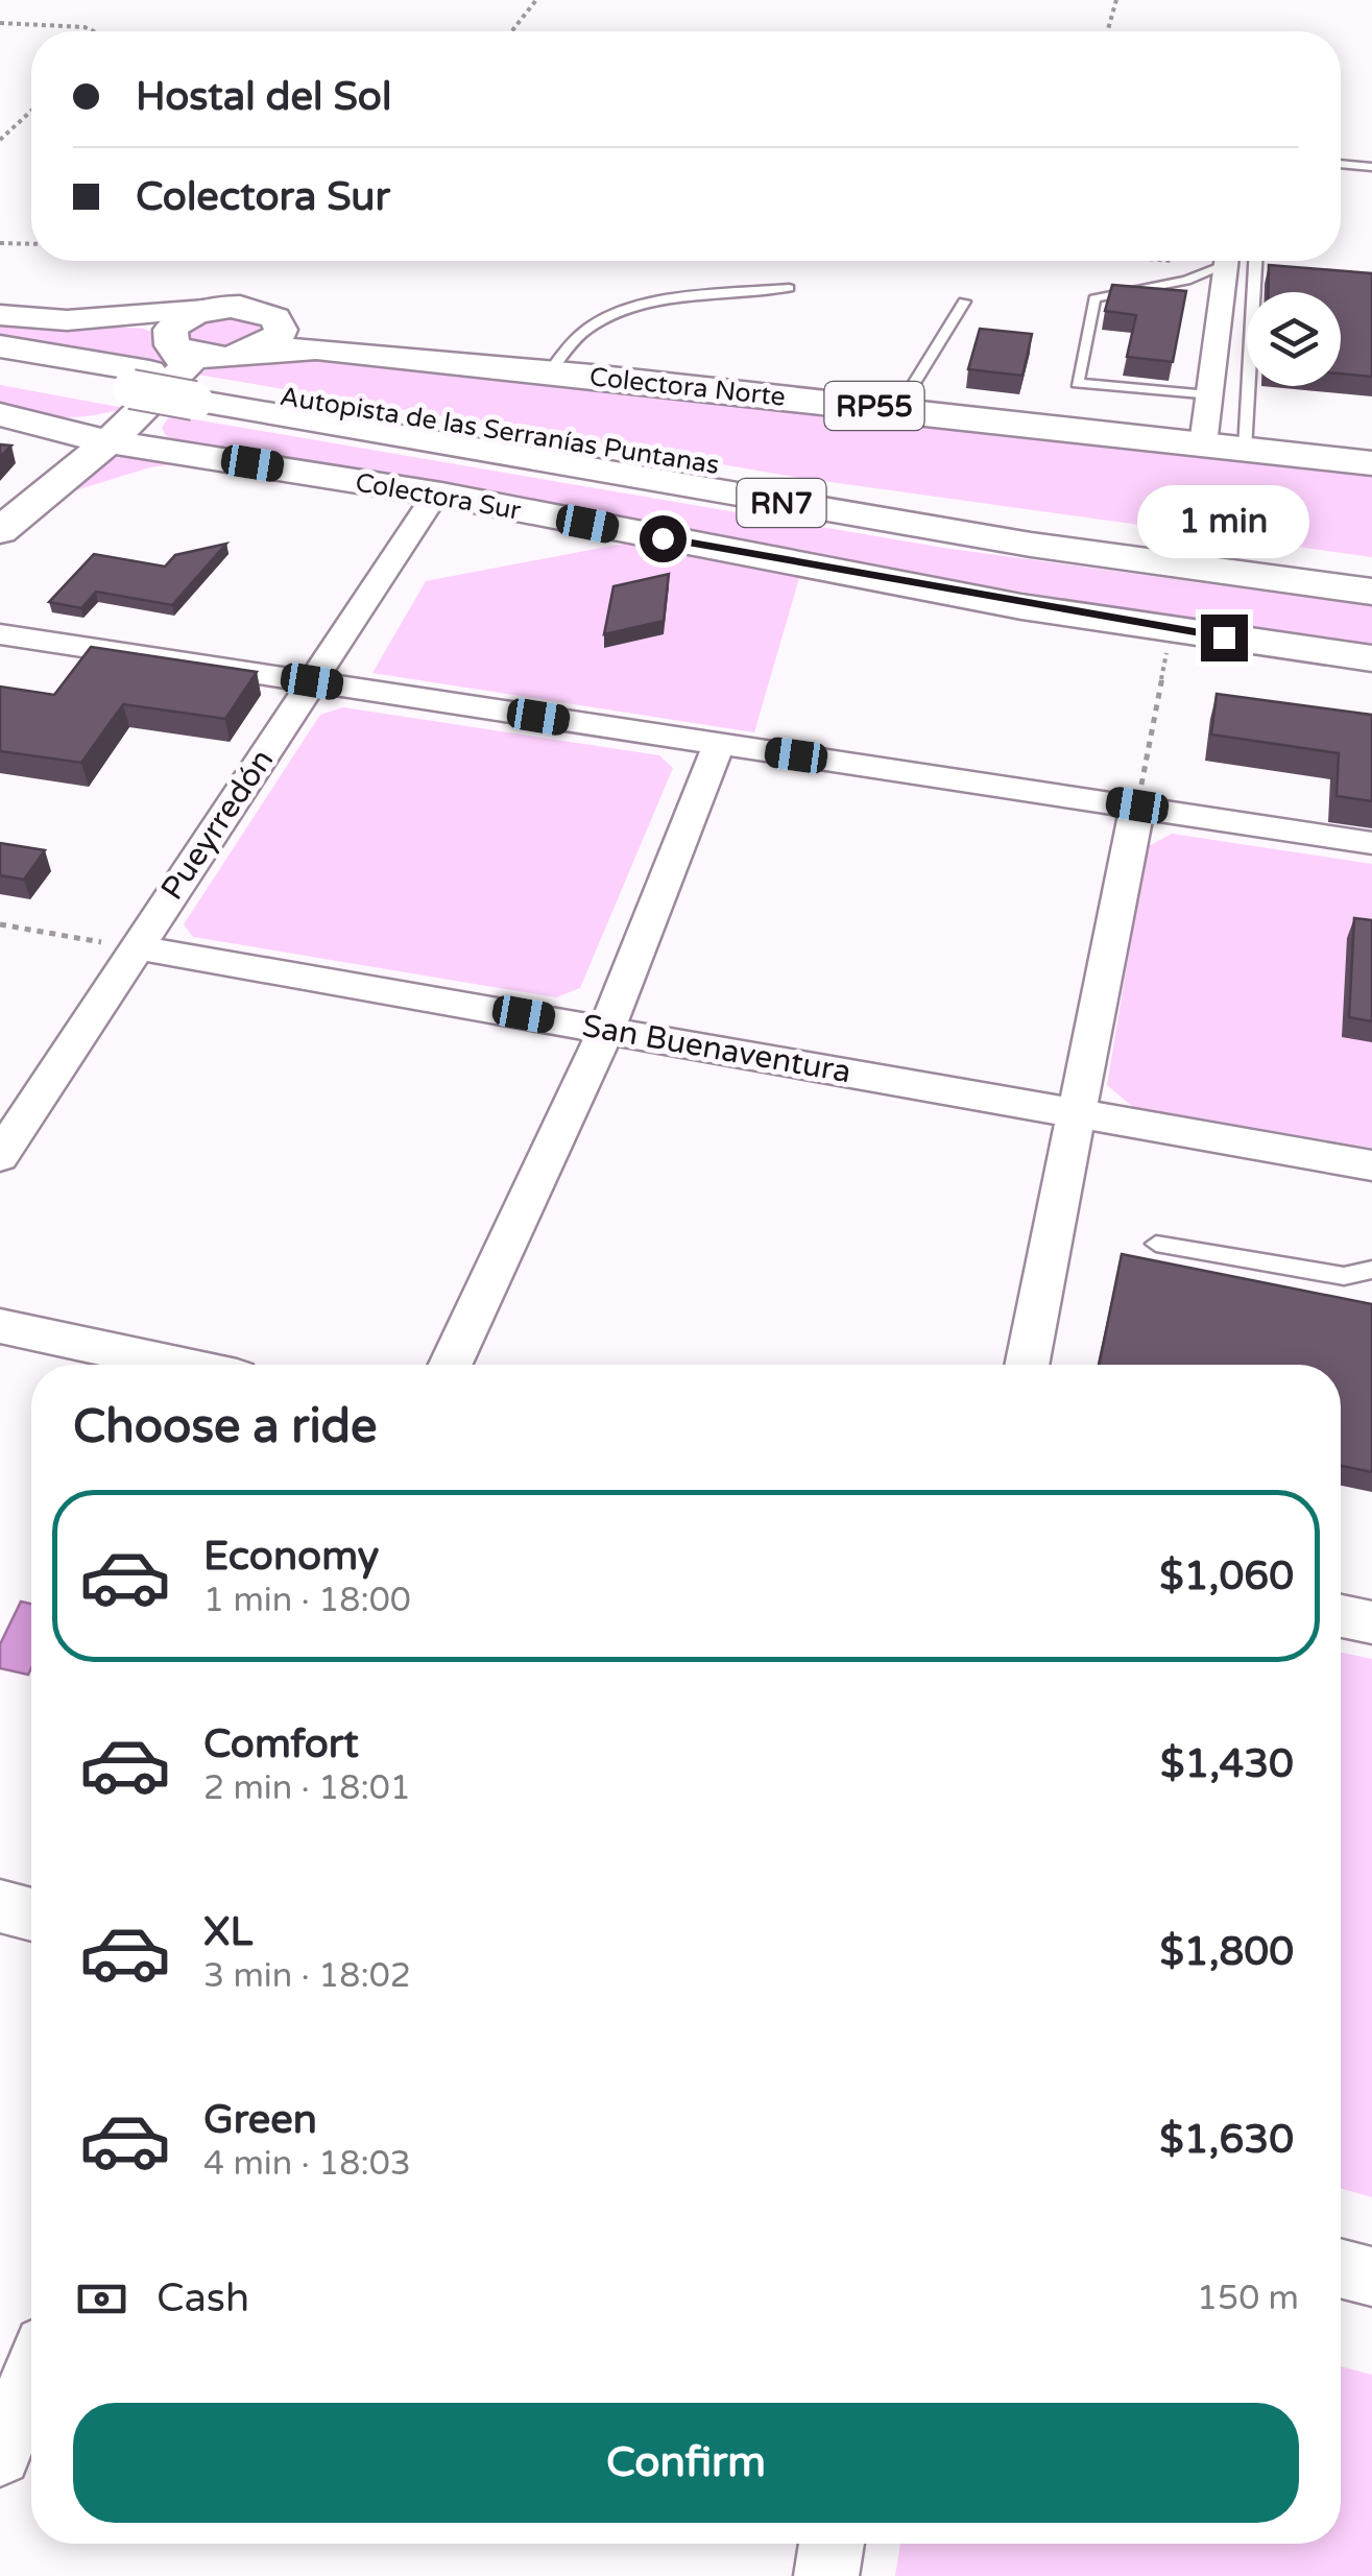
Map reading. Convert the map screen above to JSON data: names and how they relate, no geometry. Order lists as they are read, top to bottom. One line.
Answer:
{"streets":{"main road":["Colectora Norte","RP55","Autopista de las Serranías Puntanas","Colectora Sur","RN7"],"street":["Pueyrredón","San Buenaventura"]},"crossings":[["Colectora Norte","RP55"],["Colectora Norte","Autopista de las Serranías Puntanas"],["Colectora Sur","Pueyrredón"],["Pueyrredón","San Buenaventura"]],"page":{"banner":["Hostal del Sol","Colectora Sur"],"bubble":"1 min","heading":"Choose a ride","list":[{"name":"Economy","note":"1 min · 18:00","value":"$1,060"},{"name":"Comfort","note":"2 min · 18:01","value":"$1,430"},{"name":"XL","note":"3 min · 18:02","value":"$1,800"},{"name":"Green","note":"4 min · 18:03","value":"$1,630"}],"pay":["Cash","150 m"],"buttons":"Confirm"}}
